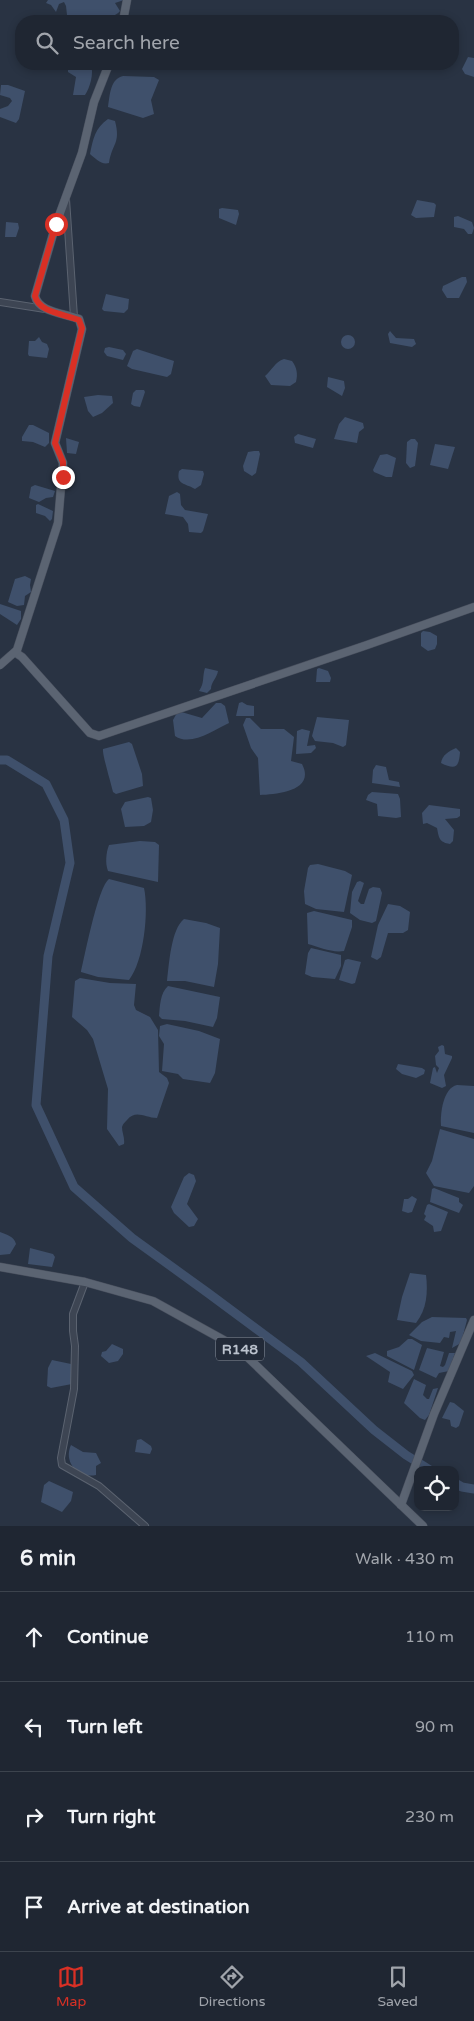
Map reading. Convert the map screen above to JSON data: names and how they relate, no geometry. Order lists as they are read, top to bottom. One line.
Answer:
{"streets":{"main road":["R148"]},"page":{"search":"Search here","heading":["6 min","Walk · 430 m"],"list":[["Continue","110 m"],["Turn left","90 m"],["Turn right","230 m"],"Arrive at destination"],"nav":["Map","Directions","Saved"]}}
